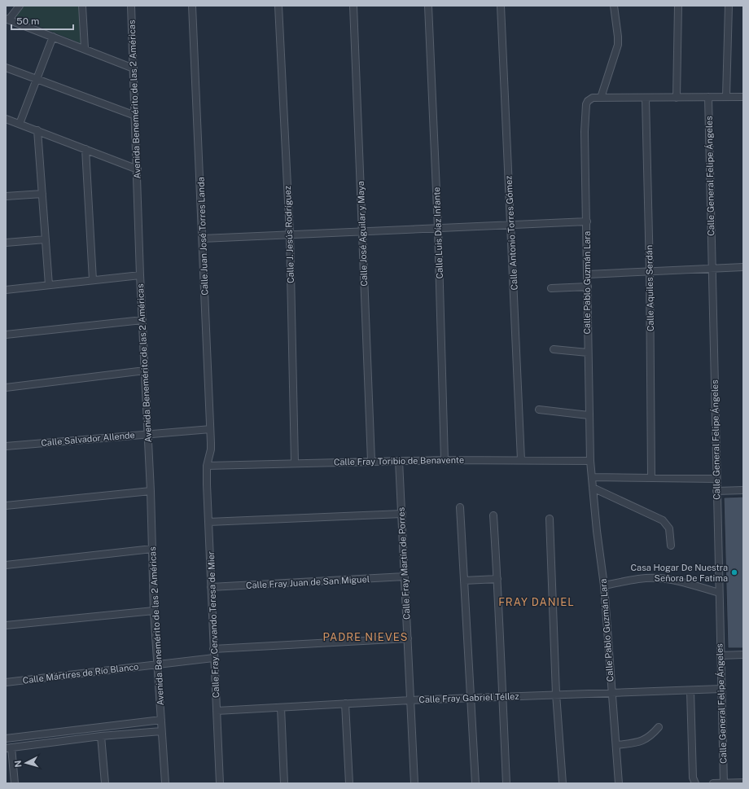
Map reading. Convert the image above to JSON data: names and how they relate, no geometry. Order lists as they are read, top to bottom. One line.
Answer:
{"streets":{"street":["Avenida Benemérito de las 2 Américas","Calle General Felipe Ángeles","Calle Luis Díaz Infante","Calle Antonio Torres Gómez","Calle José Aguilar y Maya","Calle J. Jesús Rodríguez","Calle Juan José Torres Landa","Calle Pablo Guzmán Lara","Calle Aquiles Serdán","Calle Salvador Allende","Calle Fray Toribio de Benavente","Calle Fray Martín de Porres","Calle Fray Juan de San Miguel","Calle Fray Cervando Teresa de Mier","Calle Mártires de Río Blanco","Calle Fray Gabriel Téllez"]},"crossings":[["Avenida Benemérito de las 2 Américas","Calle Salvador Allende"],["Avenida Benemérito de las 2 Américas","Calle Mártires de Río Blanco"],["Calle General Felipe Ángeles","Calle Fray Gabriel Téllez"],["Calle Luis Díaz Infante","Calle Fray Toribio de Benavente"],["Calle Antonio Torres Gómez","Calle Fray Toribio de Benavente"],["Calle José Aguilar y Maya","Calle Fray Toribio de Benavente"],["Calle J. Jesús Rodríguez","Calle Fray Toribio de Benavente"],["Calle Juan José Torres Landa","Calle Salvador Allende"],["Calle Juan José Torres Landa","Calle Fray Toribio de Benavente"],["Calle Juan José Torres Landa","Calle Fray Cervando Teresa de Mier"],["Calle Pablo Guzmán Lara","Calle Fray Toribio de Benavente"],["Calle Pablo Guzmán Lara","Calle Fray Gabriel Téllez"],["Calle Fray Toribio de Benavente","Calle Fray Martín de Porres"],["Calle Fray Toribio de Benavente","Calle Fray Cervando Teresa de Mier"],["Calle Fray Martín de Porres","Calle Fray Juan de San Miguel"],["Calle Fray Martín de Porres","Calle Fray Gabriel Téllez"],["Calle Fray Juan de San Miguel","Calle Fray Cervando Teresa de Mier"],["Calle Fray Cervando Teresa de Mier","Calle Mártires de Río Blanco"],["Calle Fray Cervando Teresa de Mier","Calle Fray Gabriel Téllez"]],"districts":["FRAY DANIEL","PADRE NIEVES"],"places":["Casa Hogar De Nuestra Señora De Fatima"],"scale_bar":"50 m","north":"left"}
